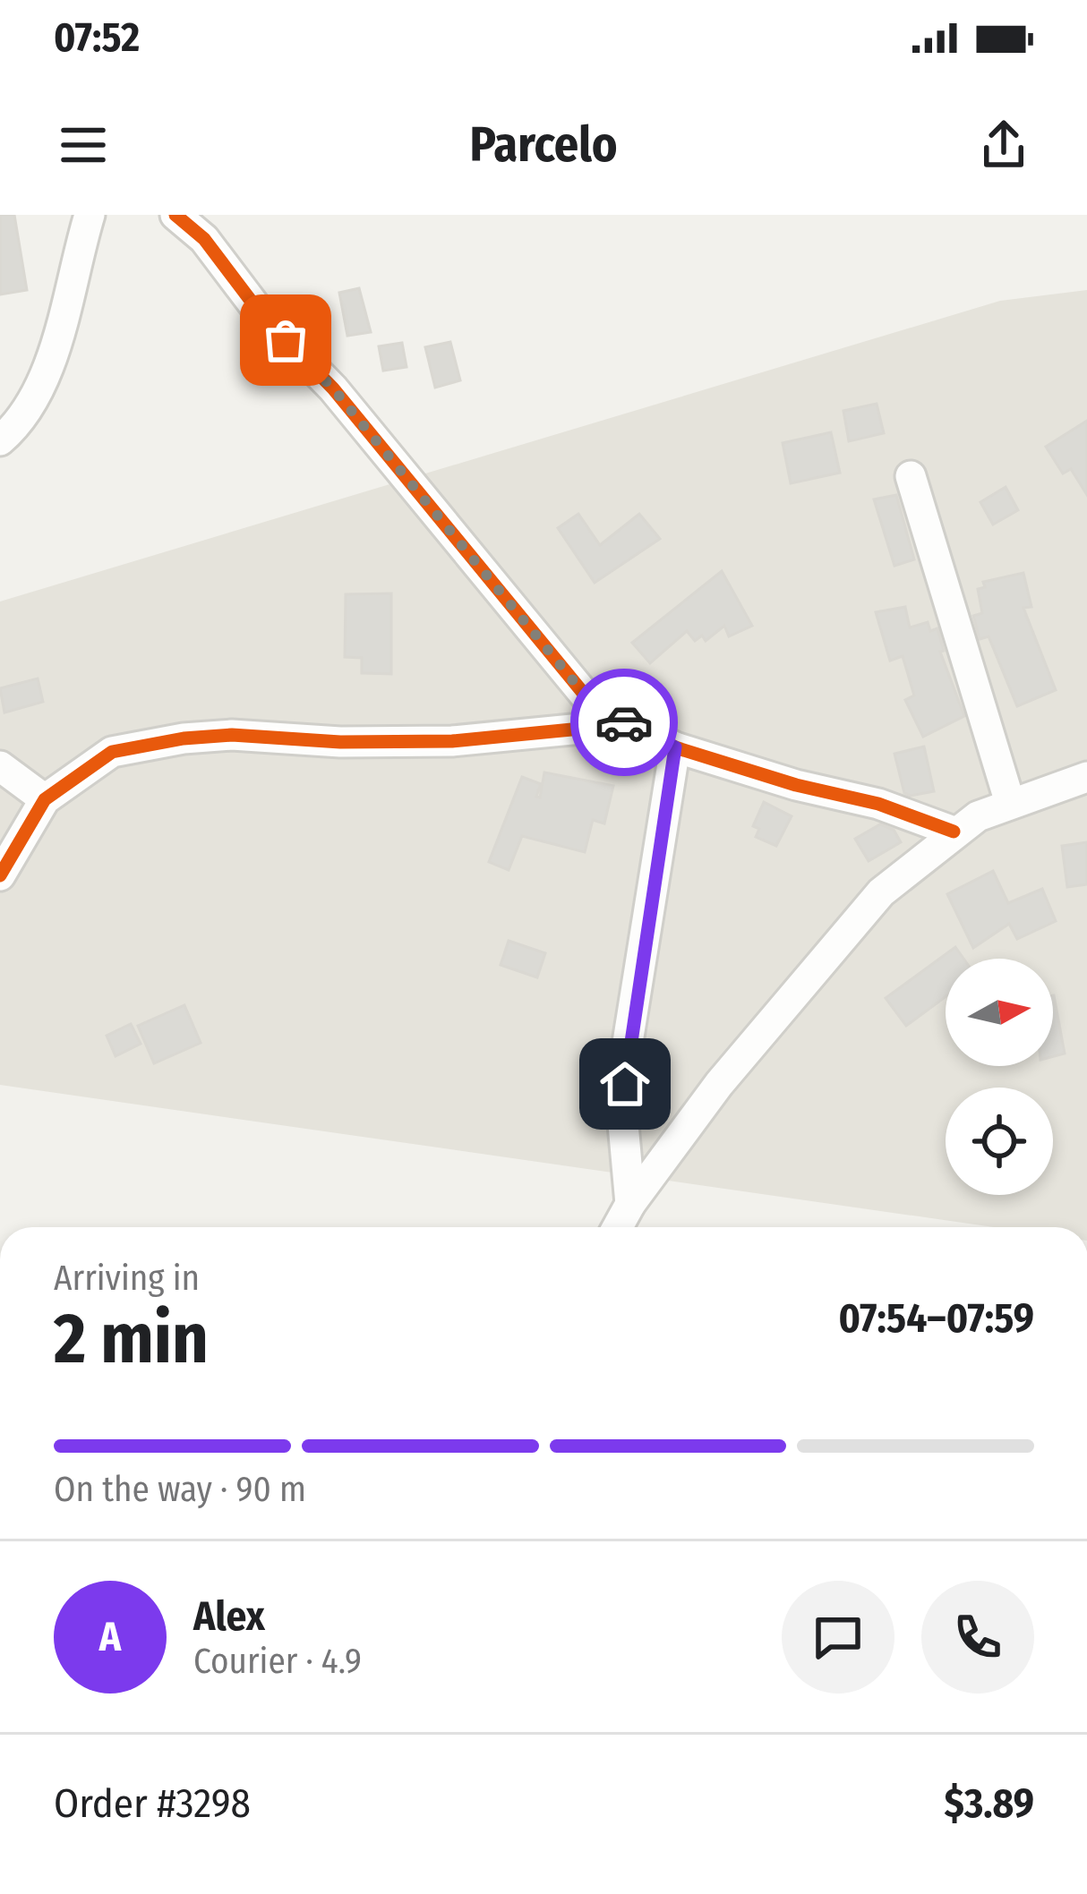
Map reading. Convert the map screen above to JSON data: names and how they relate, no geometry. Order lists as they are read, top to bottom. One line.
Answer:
{"north":"right","page":{"status":"07:52","header":"Parcelo","heading":["2 min","Arriving in","07:54–07:59"],"panel":["Alex","Courier · 4.9","Order #3298","$3.89"],"bar":"On the way · 90 m","round":"A"}}
